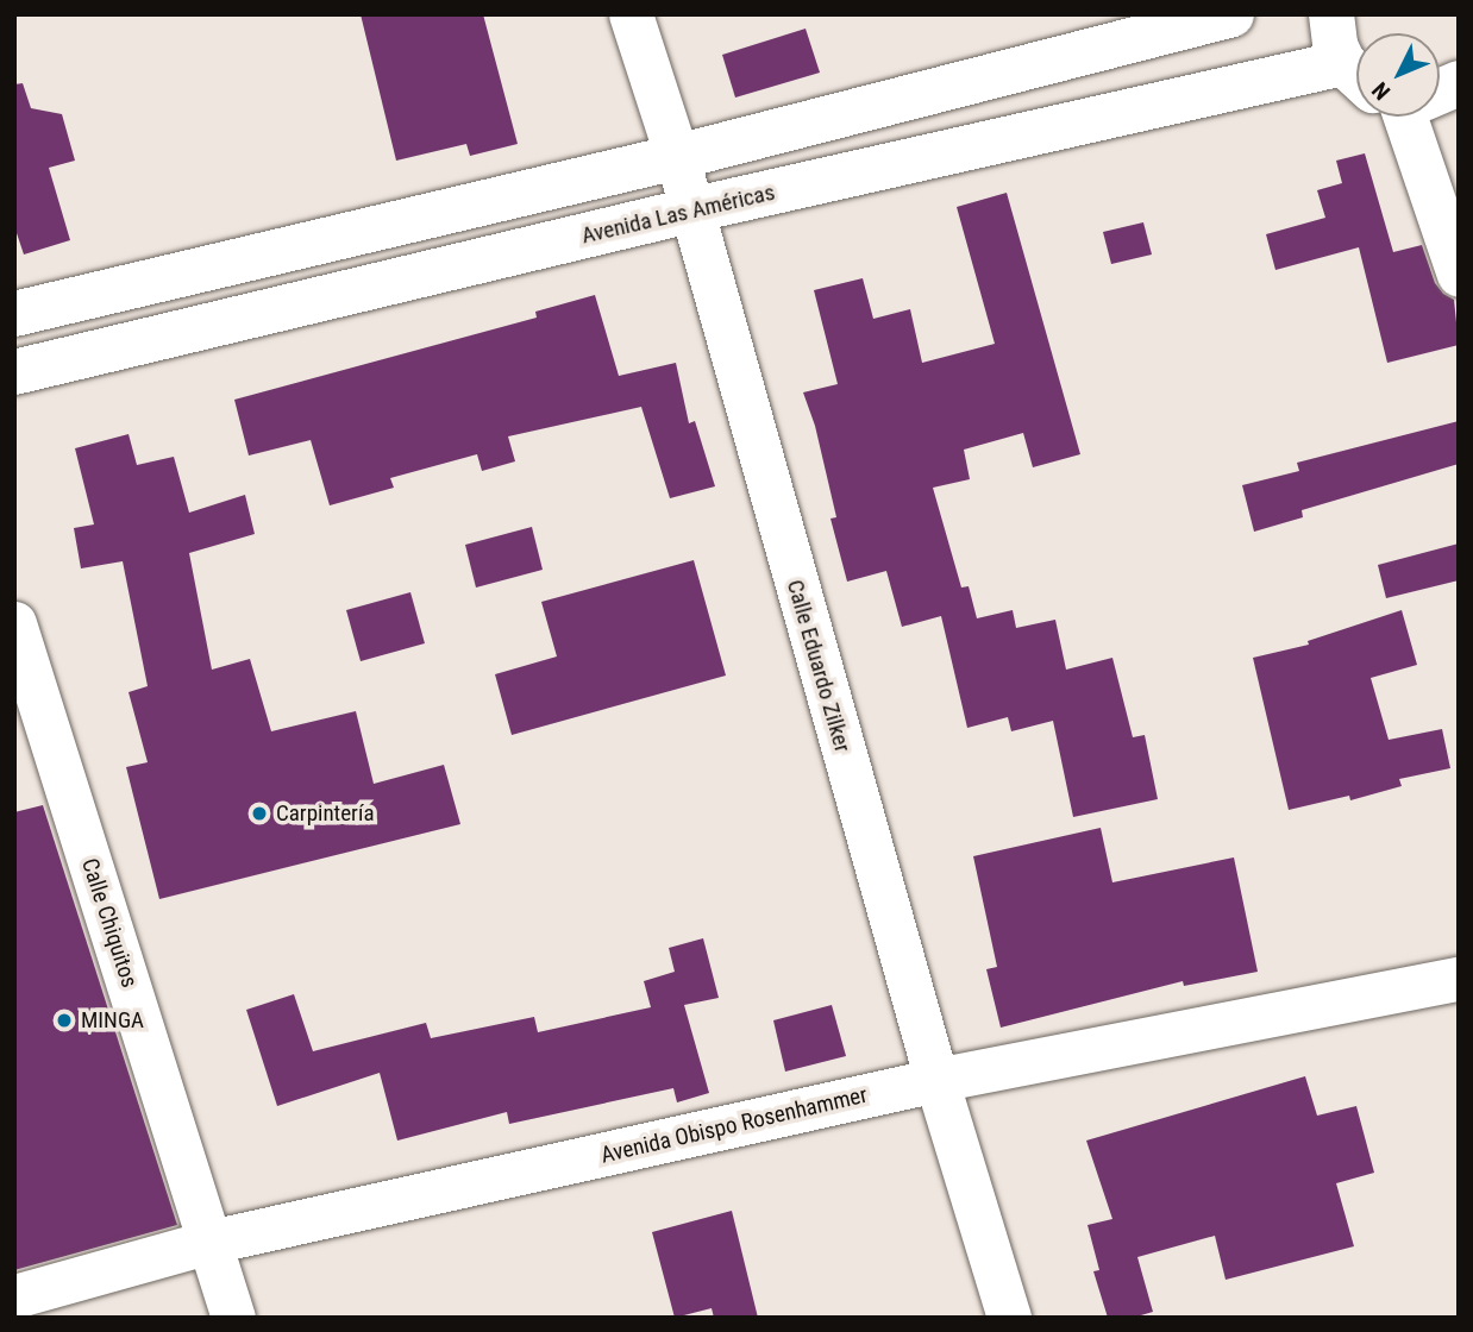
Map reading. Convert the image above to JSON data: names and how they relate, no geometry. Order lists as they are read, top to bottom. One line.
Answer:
{"streets":{"main road":["Avenida Las Américas"],"street":["Calle Eduardo Zilker","Calle Chiquitos","Avenida Obispo Rosenhammer"]},"crossings":[["Avenida Las Américas","Calle Eduardo Zilker"],["Calle Eduardo Zilker","Avenida Obispo Rosenhammer"],["Calle Chiquitos","Avenida Obispo Rosenhammer"]],"places":["Carpintería","MINGA"],"north":"bottom left"}
